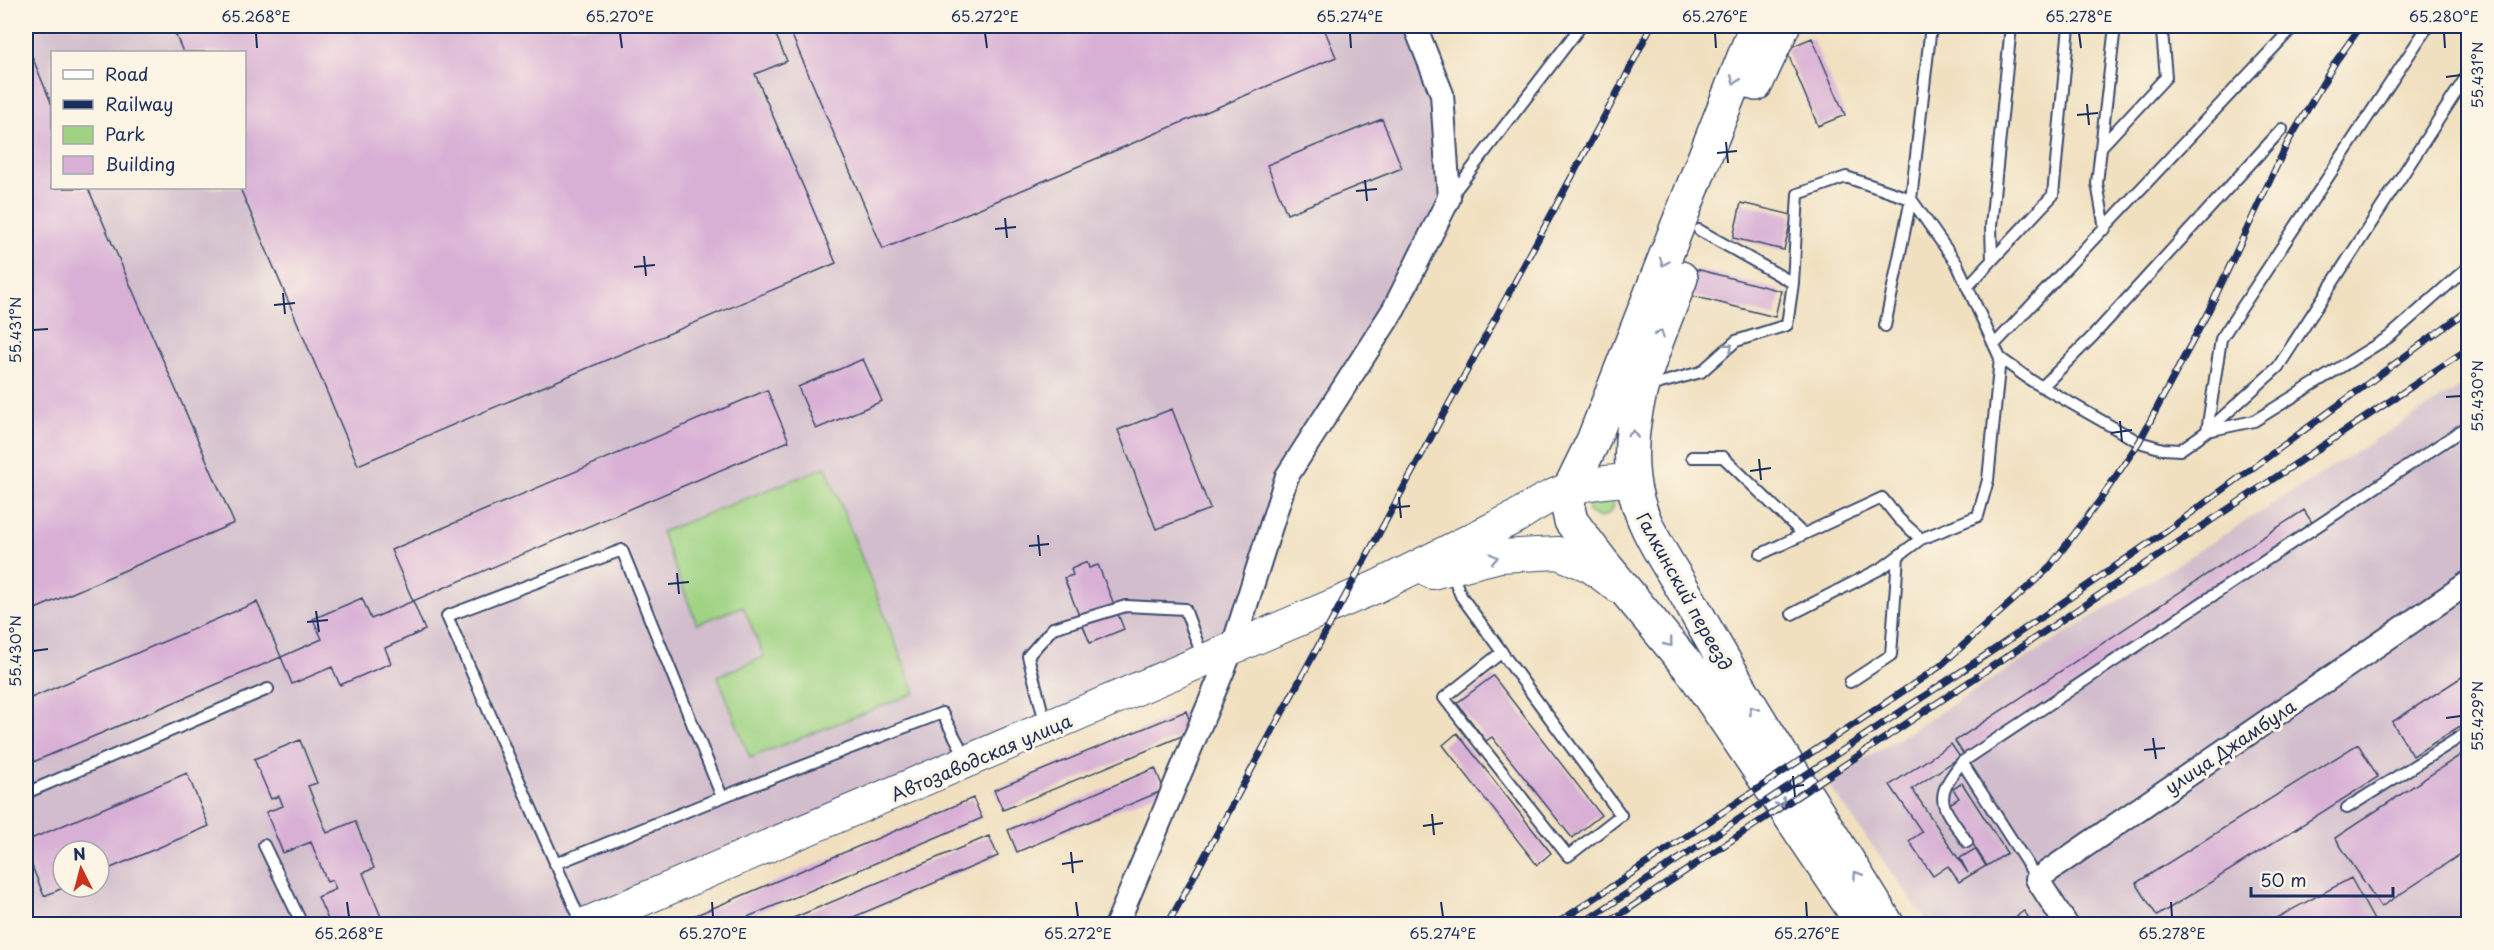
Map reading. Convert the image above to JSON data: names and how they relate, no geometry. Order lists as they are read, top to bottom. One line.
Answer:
{"streets":{"main road":["Галкинский переезд"],"street":["улица Джамбула","Автозаводская улица"]},"legend":["Road","Railway","Park","Building"],"scale_bar":"50 m","north":"top","coordinates":["65.268°E","65.270°E","65.272°E","65.274°E","65.276°E","65.278°E","65.280°E","55.431°N","55.430°N","55.429°N"]}
